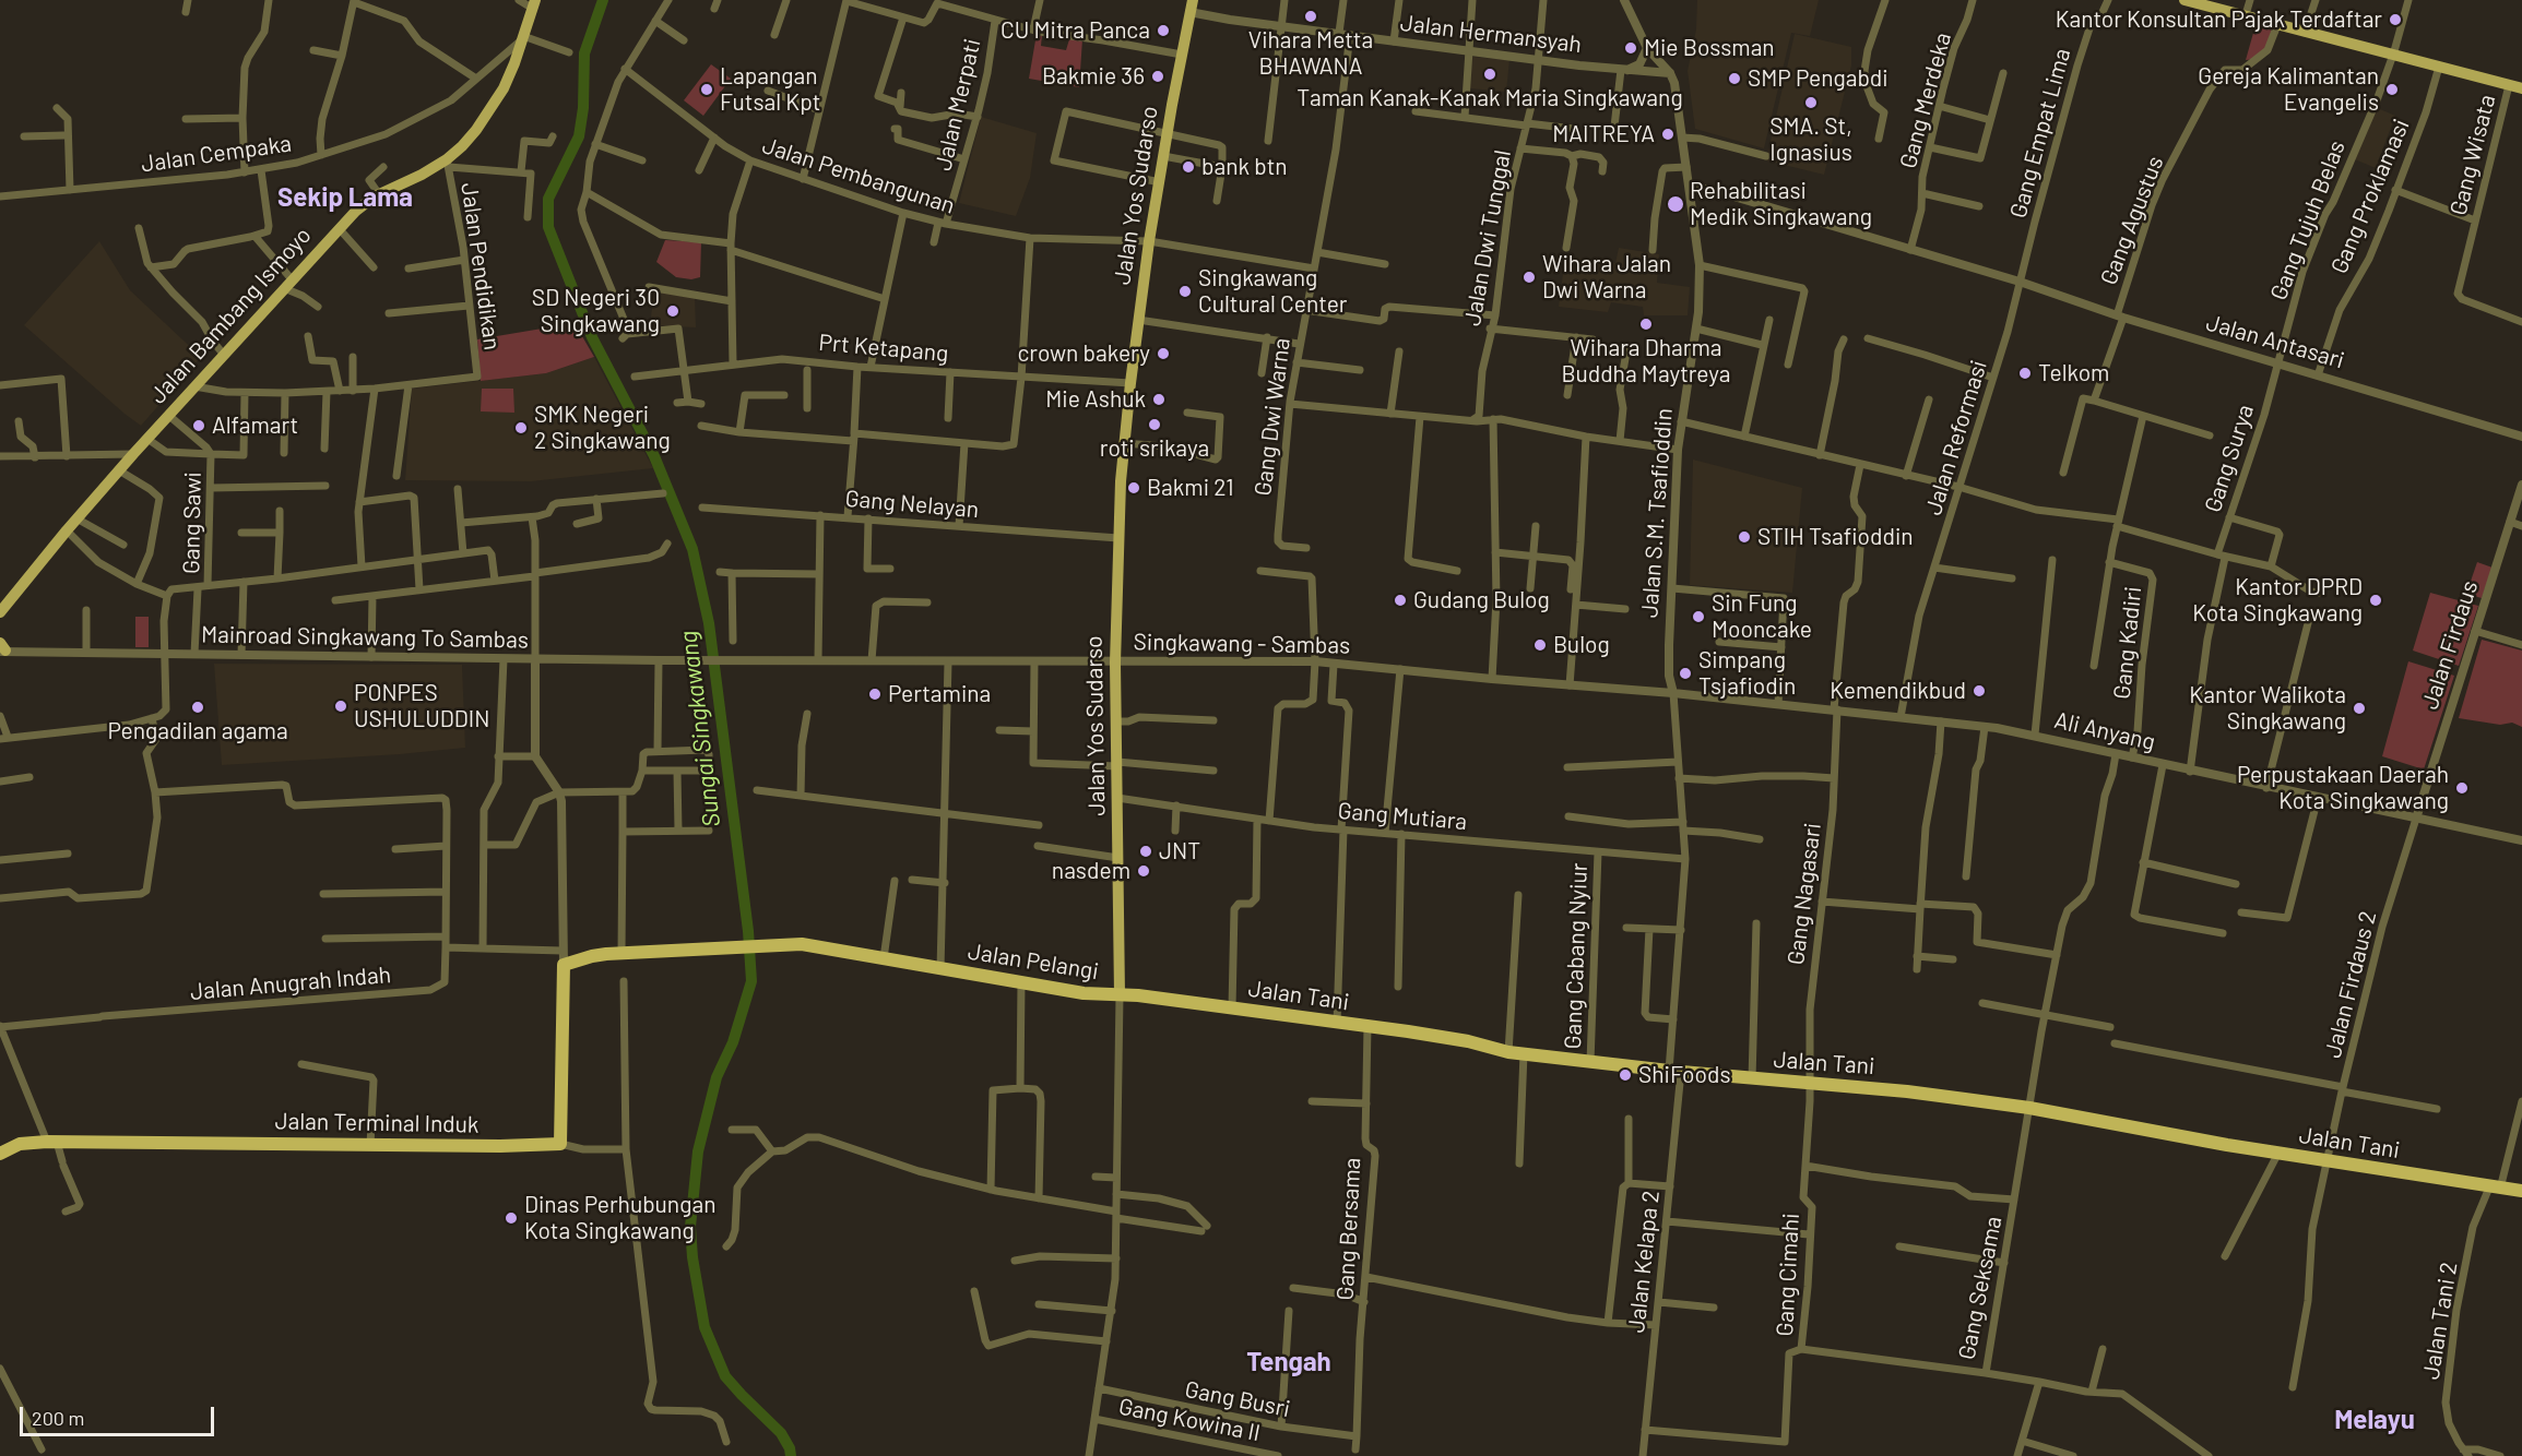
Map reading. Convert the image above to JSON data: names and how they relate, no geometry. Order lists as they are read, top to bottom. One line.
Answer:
{"streets":{"highway":["Jalan Pelangi","Jalan Tani","Jalan Terminal Induk"],"main road":["Jalan Yos Sudarso","Jalan Bambang Ismoyo"],"street":["Jalan Hermansyah","Gang Merdeka","Jalan Merpati","Gang Empat Lima","Jalan Cempaka","Gang Wisata","Jalan Pembangunan","Gang Proklamasi","Gang Agustus","Gang Tujuh Belas","Jalan Dwi Tunggal","Jalan Pendidikan","Jalan Antasari","Prt Ketapang","Gang Dwi Warna","Jalan Reformasi","Gang Surya","Gang Nelayan","Jalan S.M. Tsafioddin","Gang Sawi","Mainroad Singkawang To Sambas","Gang Kadiri","Singkawang - Sambas","Jalan Firdaus","Ali Anyang","Gang Mutiara","Gang Nagasari","Gang Cabang Nyiur","Jalan Anugrah Indah","Jalan Firdaus 2","Gang Bersama","Jalan Kelapa 2","Gang Cimahi","Gang Seksama","Jalan Tani 2","Gang Busri","Gang Kowina II"]},"crossings":[["Jalan Hermansyah","Jalan Yos Sudarso"],["Jalan Hermansyah","Jalan Dwi Tunggal"],["Jalan Hermansyah","Gang Dwi Warna"],["Jalan Hermansyah","Jalan S.M. Tsafioddin"],["Gang Merdeka","Jalan Antasari"],["Jalan Merpati","Jalan Pembangunan"],["Jalan Merpati","Jalan Yos Sudarso"],["Gang Empat Lima","Jalan Antasari"],["Gang Empat Lima","Jalan Reformasi"],["Jalan Cempaka","Jalan Bambang Ismoyo"],["Jalan Pembangunan","Jalan Yos Sudarso"],["Jalan Pembangunan","Gang Dwi Warna"],["Jalan Yos Sudarso","Prt Ketapang"],["Jalan Yos Sudarso","Gang Nelayan"],["Jalan Yos Sudarso","Singkawang - Sambas"],["Jalan Yos Sudarso","Gang Mutiara"],["Jalan Yos Sudarso","Jalan Pelangi"],["Jalan Yos Sudarso","Jalan Tani"],["Jalan Yos Sudarso","Gang Busri"],["Jalan Yos Sudarso","Gang Kowina II"],["Gang Proklamasi","Jalan Antasari"],["Gang Agustus","Jalan Antasari"],["Gang Tujuh Belas","Jalan Antasari"],["Gang Tujuh Belas","Gang Surya"],["Jalan Pendidikan","Jalan Bambang Ismoyo"],["Jalan Bambang Ismoyo","Gang Sawi"],["Jalan Antasari","Jalan Reformasi"],["Jalan Antasari","Gang Surya"],["Jalan Antasari","Jalan S.M. Tsafioddin"],["Jalan Reformasi","Ali Anyang"],["Gang Surya","Ali Anyang"],["Jalan S.M. Tsafioddin","Singkawang - Sambas"],["Jalan S.M. Tsafioddin","Ali Anyang"],["Jalan S.M. Tsafioddin","Jalan Kelapa 2"],["Mainroad Singkawang To Sambas","Singkawang - Sambas"],["Gang Kadiri","Ali Anyang"],["Singkawang - Sambas","Ali Anyang"],["Singkawang - Sambas","Jalan Kelapa 2"],["Jalan Firdaus","Ali Anyang"],["Jalan Firdaus","Jalan Firdaus 2"],["Ali Anyang","Gang Nagasari"],["Ali Anyang","Jalan Firdaus 2"],["Ali Anyang","Jalan Kelapa 2"],["Ali Anyang","Gang Seksama"],["Gang Mutiara","Gang Cabang Nyiur"],["Gang Mutiara","Jalan Kelapa 2"],["Gang Nagasari","Jalan Tani"],["Gang Nagasari","Gang Cimahi"],["Gang Cabang Nyiur","Jalan Tani"],["Jalan Pelangi","Jalan Tani"],["Jalan Firdaus 2","Jalan Tani"],["Jalan Tani","Gang Bersama"],["Jalan Tani","Jalan Kelapa 2"],["Jalan Tani","Gang Cimahi"],["Jalan Tani","Gang Seksama"],["Jalan Tani","Jalan Tani 2"],["Gang Bersama","Gang Busri"],["Jalan Kelapa 2","Gang Cimahi"],["Gang Cimahi","Gang Seksama"]],"districts":["Sekip Lama","Tengah","Melayu"],"water":["Sungai Singkawang"],"places":["Vihara Metta BHAWANA","Kantor Konsultan Pajak Terdaftar","CU Mitra Panca","Mie Bossman","Taman Kanak-Kanak Maria Singkawang","Bakmie 36","SMP Pengabdi","Lapangan Futsal Kpt","Gereja Kalimantan Evangelis","SMA. St, Ignasius","MAITREYA","bank btn","Rehabilitasi Medik Singkawang","Wihara Jalan Dwi Warna","Singkawang Cultural Center","SD Negeri 30 Singkawang","Wihara Dharma Buddha Maytreya","crown bakery","Telkom","Mie Ashuk","roti srikaya","Alfamart","SMK Negeri 2 Singkawang","Bakmi 21","STIH Tsafioddin","Gudang Bulog","Kantor DPRD Kota Singkawang","Sin Fung Mooncake","Bulog","Simpang Tsjafiodin","Kemendikbud","Pertamina","PONPES USHULUDDIN","Pengadilan agama","Kantor Walikota Singkawang","Perpustakaan Daerah Kota Singkawang","JNT","nasdem","ShiFoods","Dinas Perhubungan Kota Singkawang"],"scale_bar":"200 m"}
